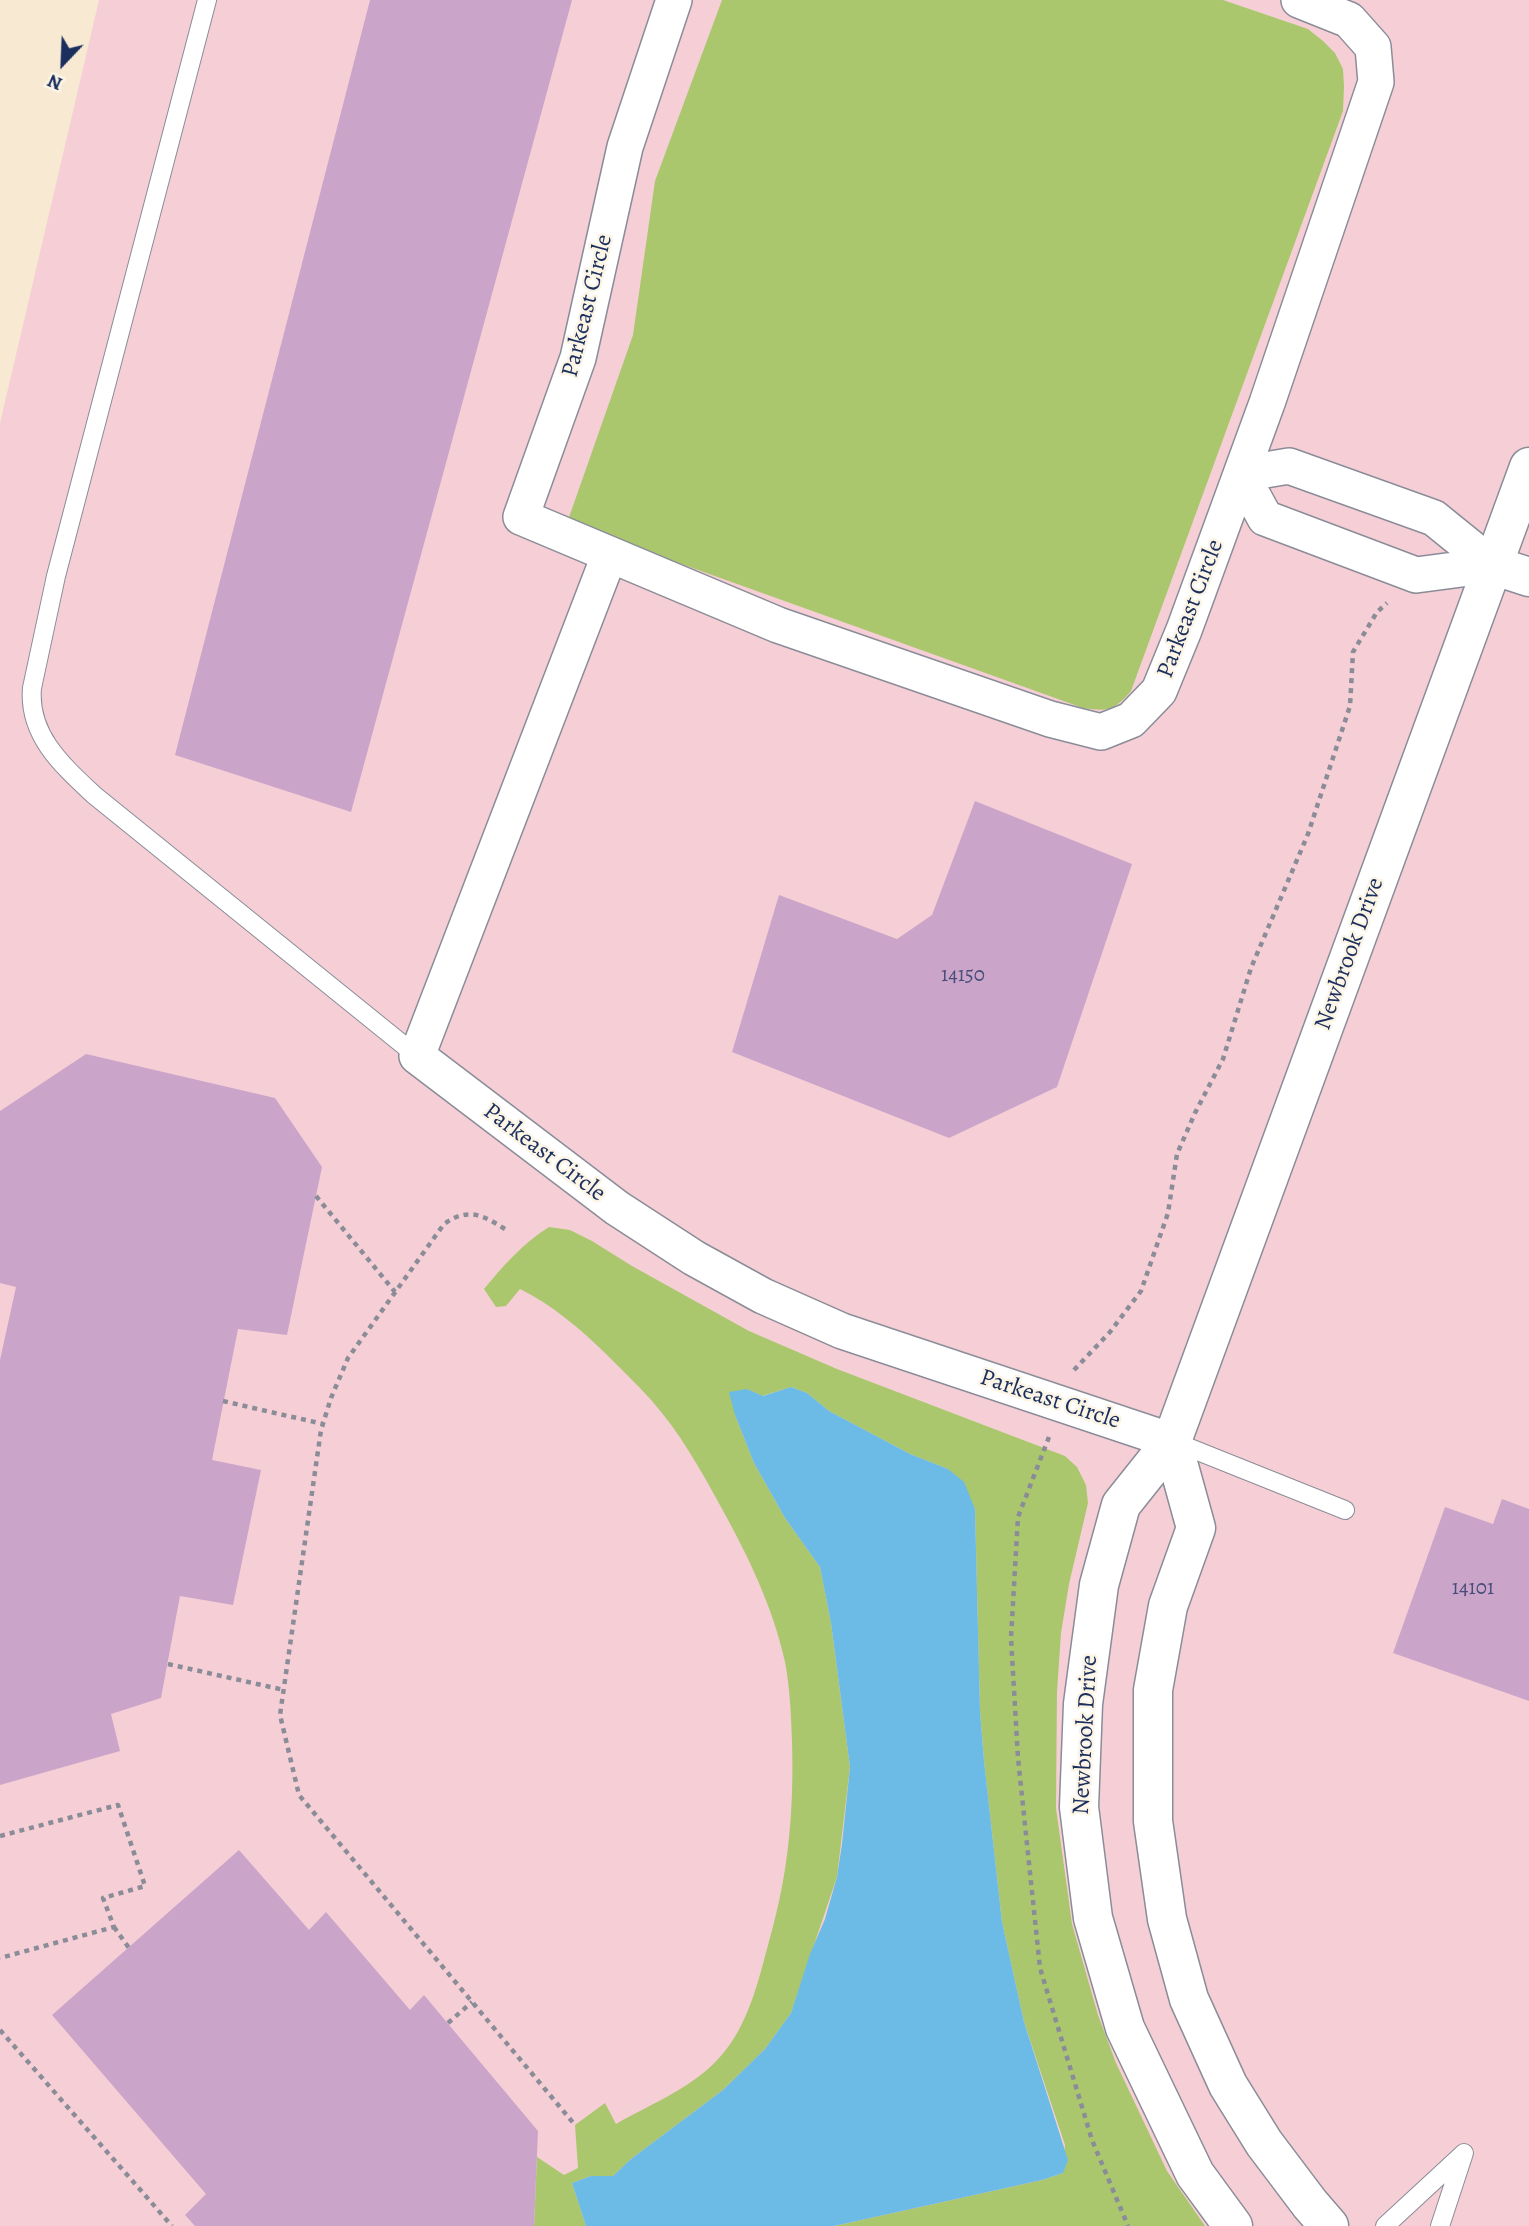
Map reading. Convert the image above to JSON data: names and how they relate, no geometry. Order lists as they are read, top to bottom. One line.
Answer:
{"streets":{"street":["Parkeast Circle","Newbrook Drive"]},"crossings":[["Parkeast Circle","Newbrook Drive"]],"house_numbers":["14150","14101"],"north":"bottom left"}
